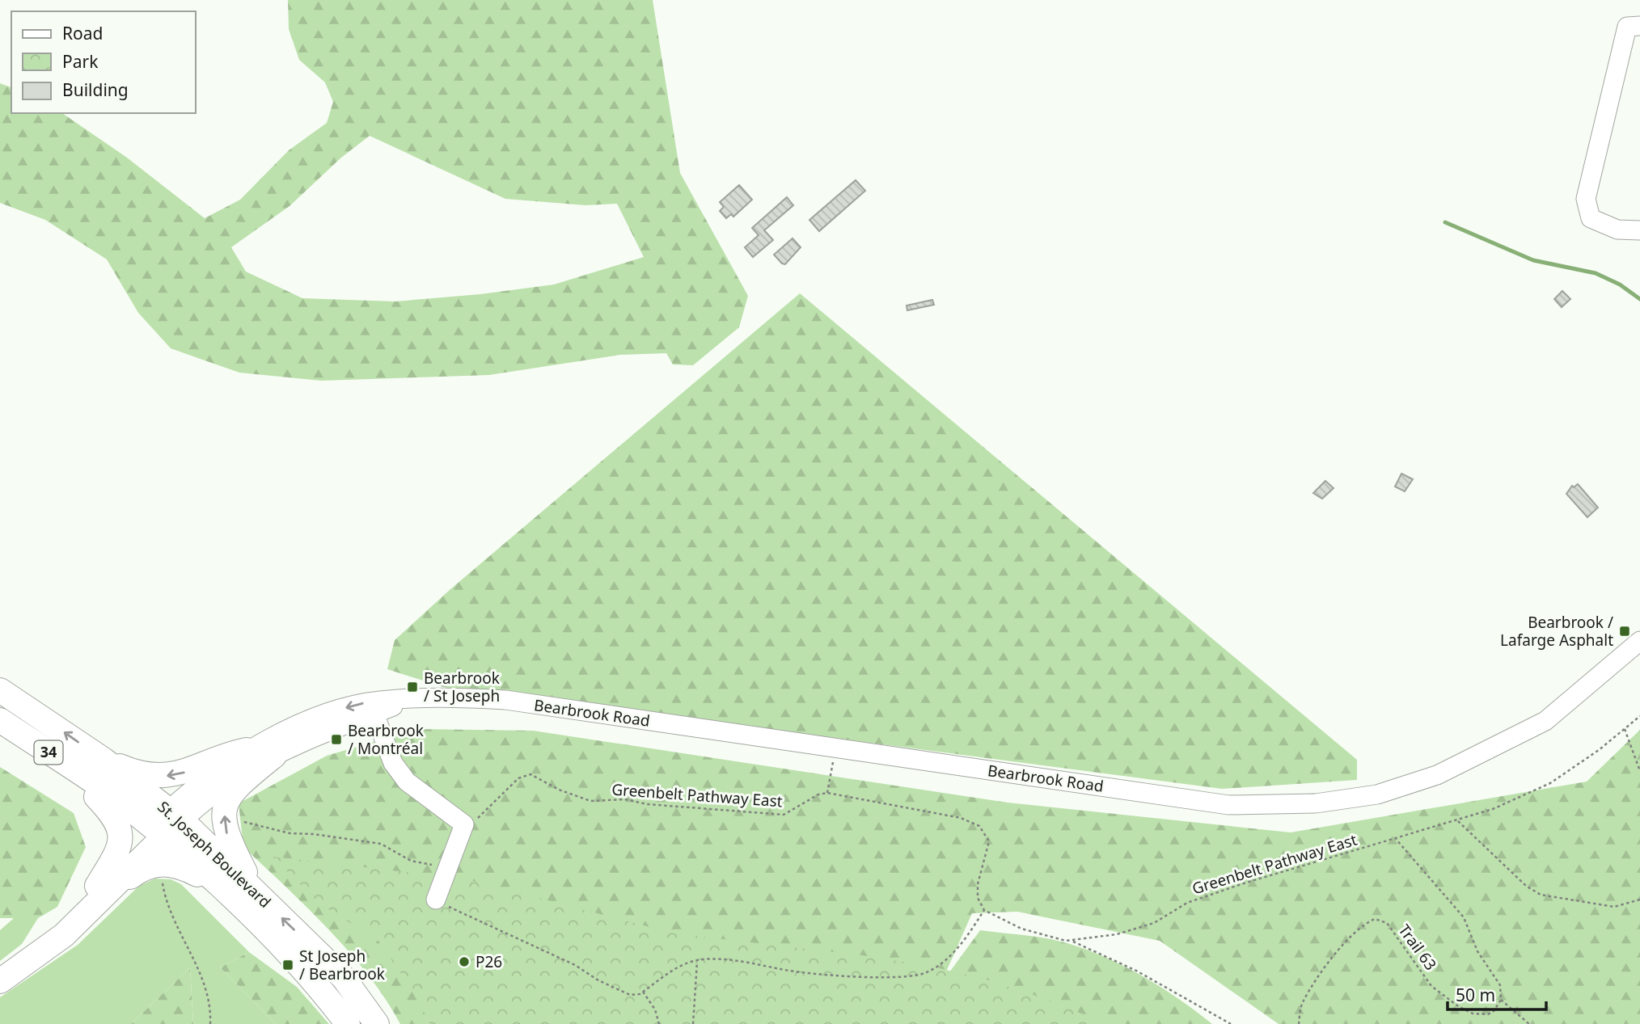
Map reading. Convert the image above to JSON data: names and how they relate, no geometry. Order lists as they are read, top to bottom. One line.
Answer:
{"streets":{"main road":["Bearbrook Road","34","St. Joseph Boulevard"],"path":["Greenbelt Pathway East","Trail 63"]},"crossings":[["Bearbrook Road","St. Joseph Boulevard"]],"places":{"transit":["Bearbrook / Lafarge Asphalt","Bearbrook / St Joseph","Bearbrook / Montréal","St Joseph / Bearbrook"],"other":["P26"]},"legend":["Road","Park","Building"],"scale_bar":"50 m"}
